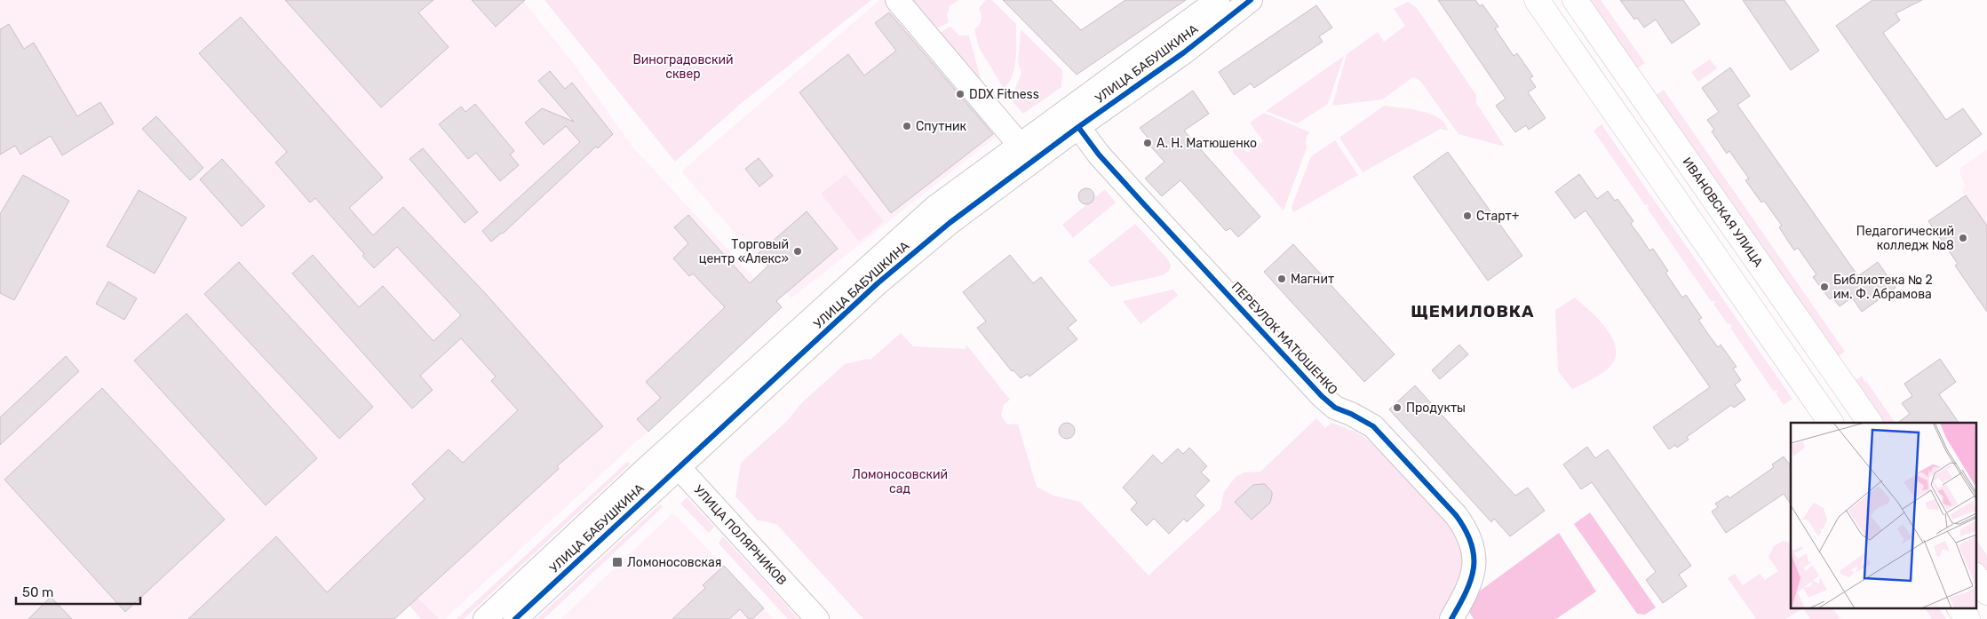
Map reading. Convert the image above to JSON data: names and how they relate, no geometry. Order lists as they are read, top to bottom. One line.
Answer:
{"streets":{"main road":["ИВАНОВСКАЯ УЛИЦА"],"street":["УЛИЦА БАБУШКИНА","ПЕРЕУЛОК МАТЮШЕНКО","УЛИЦА ПОЛЯРНИКОВ"]},"crossings":[["УЛИЦА БАБУШКИНА","ПЕРЕУЛОК МАТЮШЕНКО"],["УЛИЦА БАБУШКИНА","УЛИЦА ПОЛЯРНИКОВ"]],"districts":["ЩЕМИЛОВКА"],"parks":["Виноградовский сквер","Ломоносовский сад"],"places":{"other":["DDX Fitness","Спутник","А. Н. Матюшенко","Старт+","Педагогический колледж №8","Торговый центр «Алекс»","Магнит","Библиотека № 2 им. Ф. Абрамова","Продукты"],"transit":["Ломоносовская"]},"scale_bar":"50 m"}
